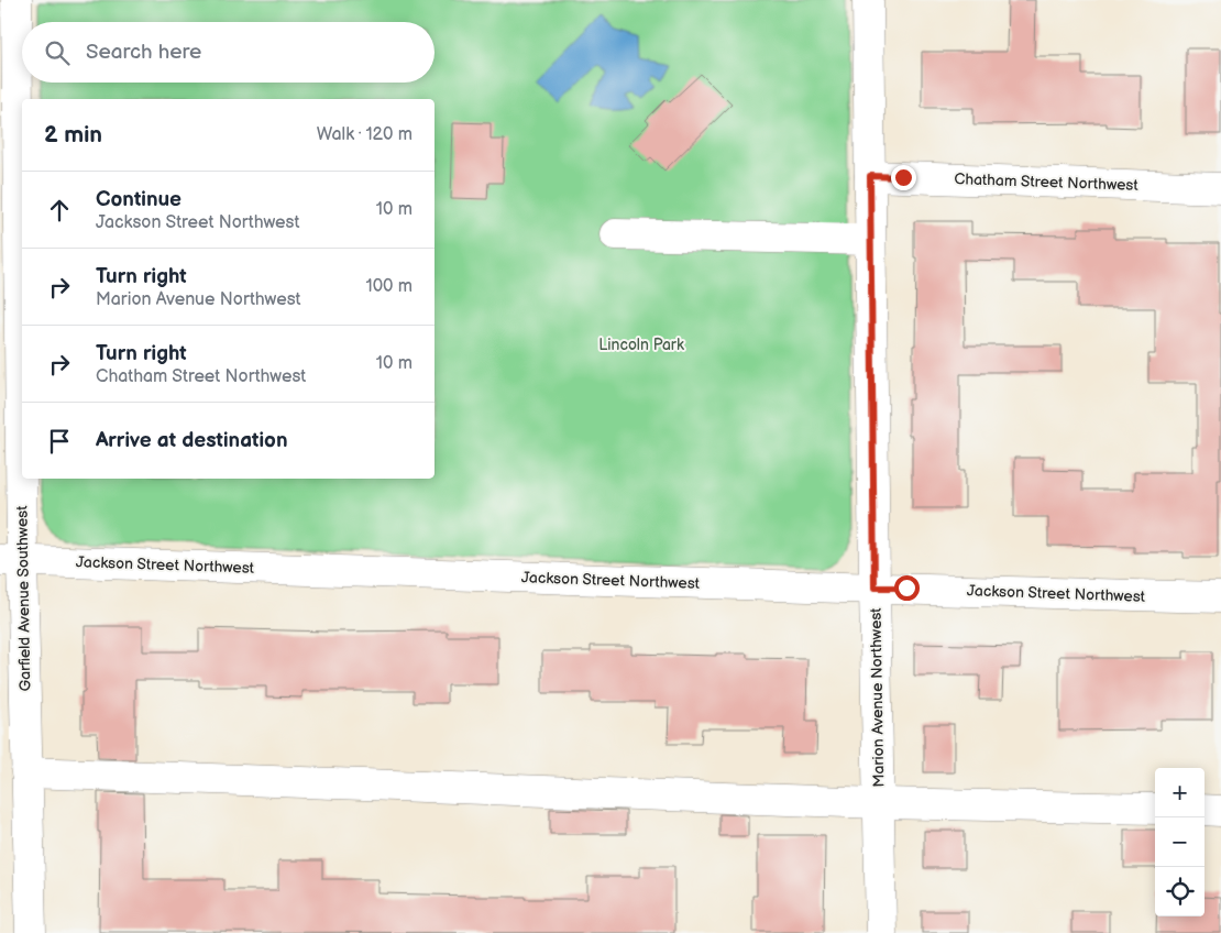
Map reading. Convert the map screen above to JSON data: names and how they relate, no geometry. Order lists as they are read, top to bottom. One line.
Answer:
{"streets":{"street":["Chatham Street Northwest","Jackson Street Northwest","Garfield Avenue Southwest","Marion Avenue Northwest"]},"crossings":[["Chatham Street Northwest","Marion Avenue Northwest"],["Jackson Street Northwest","Garfield Avenue Southwest"],["Jackson Street Northwest","Marion Avenue Northwest"]],"parks":["Lincoln Park"],"page":{"search":"Search here","heading":["2 min","Walk · 120 m"],"list":[["Continue","Jackson Street Northwest","10 m"],["Turn right","Marion Avenue Northwest","100 m"],["Turn right","Chatham Street Northwest","10 m"],"Arrive at destination"],"map_buttons":["+","−"]}}
